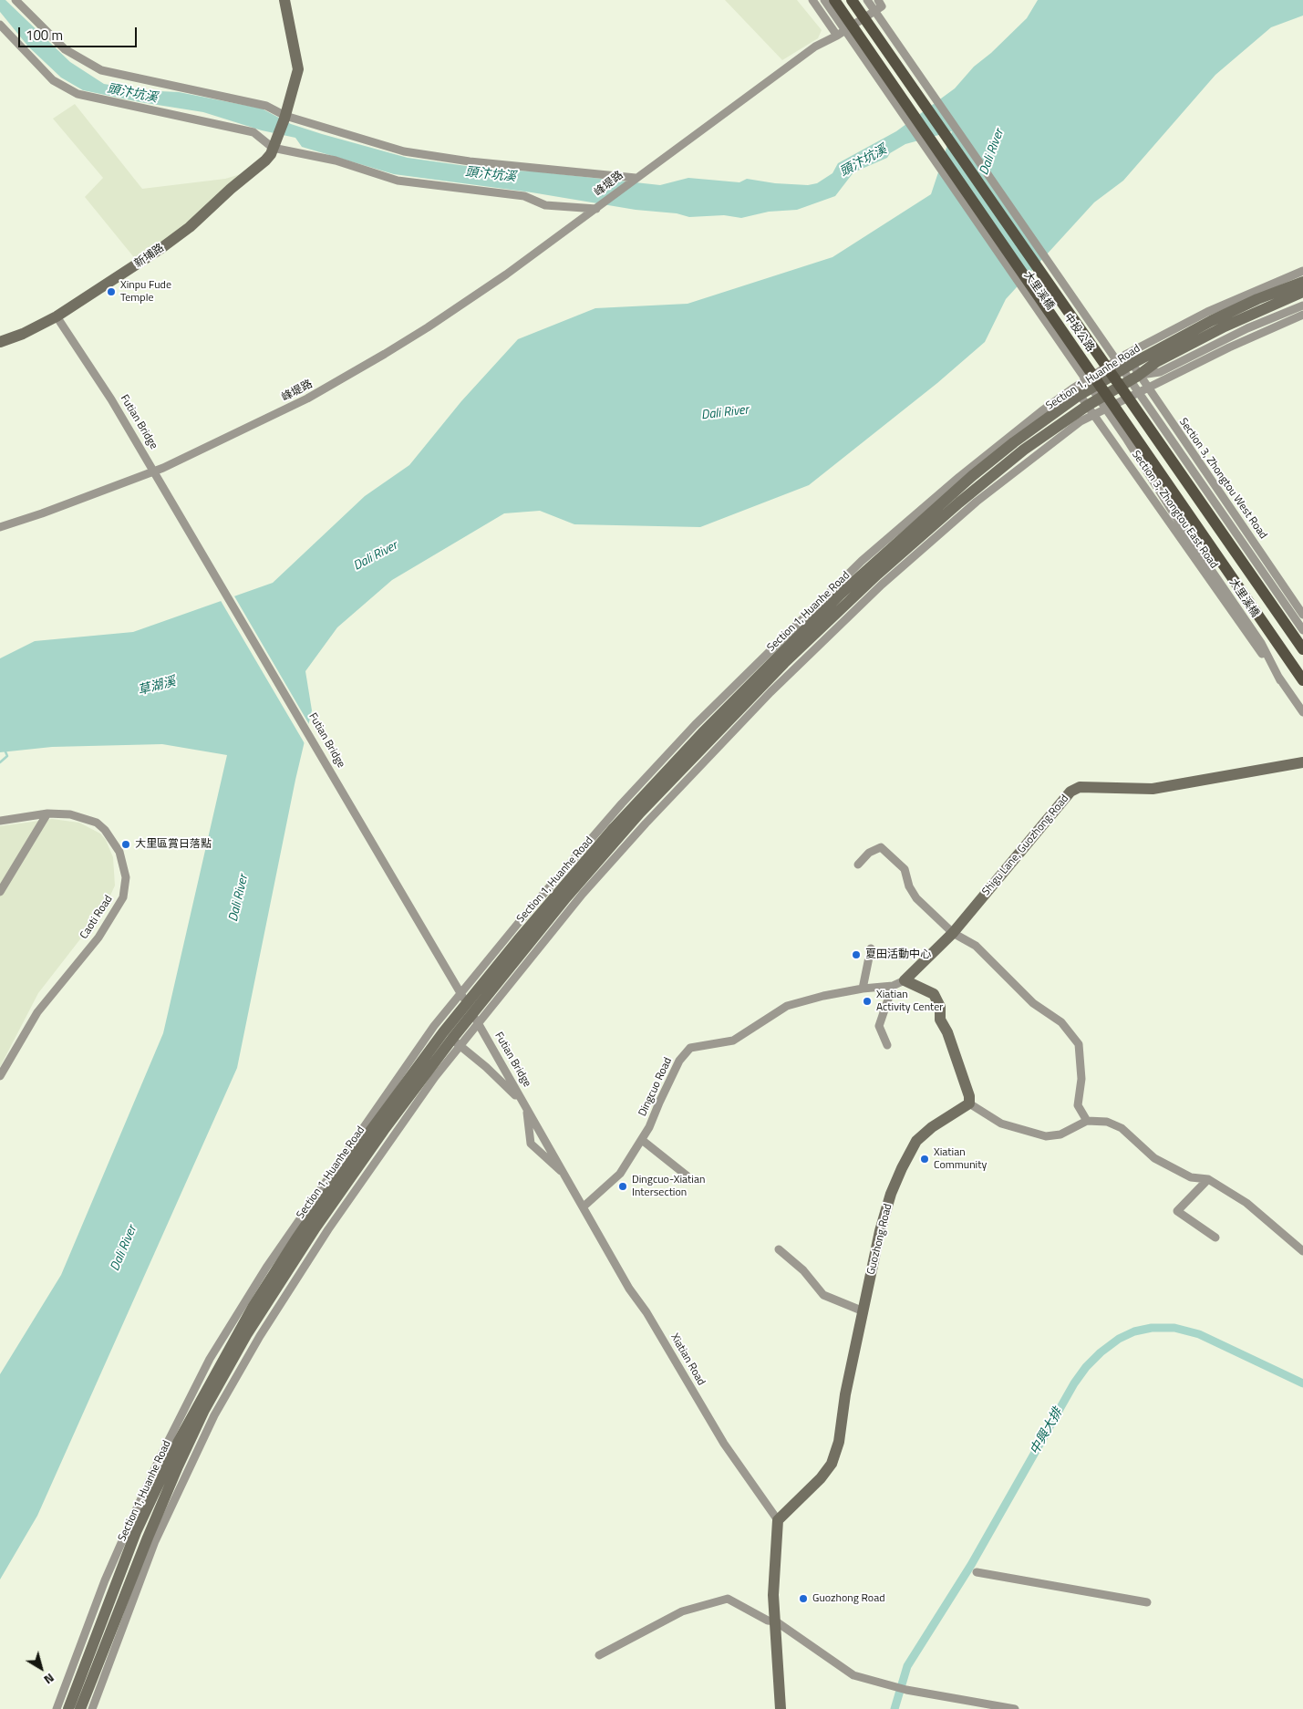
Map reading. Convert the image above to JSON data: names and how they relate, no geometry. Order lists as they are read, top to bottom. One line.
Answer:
{"streets":{"main road":["中投公路"],"street":["峰堤路","新埔路","大里溪橋","Section 1, Huanhe Road","Futian Bridge","Section 3, Zhongtou West Road","Section 3, Zhongtou East Road","Shigu Lane, Guozhong Road","Caoti Road","Dingcuo Road","Guozhong Road","Xiatian Road"]},"crossings":[["新埔路","Futian Bridge"],["大里溪橋","Section 3, Zhongtou East Road"],["Section 1, Huanhe Road","Section 3, Zhongtou West Road"],["Section 1, Huanhe Road","Section 3, Zhongtou East Road"],["Futian Bridge","Dingcuo Road"],["Futian Bridge","Xiatian Road"],["Dingcuo Road","Xiatian Road"],["Guozhong Road","Xiatian Road"]],"water":["頭汴坑溪","Dali River","草湖溪","中興大排"],"places":["Xinpu Fude Temple","大里區賞日落點","夏田活動中心","Xiatian Activity Center","Xiatian Community","Dingcuo-Xiatian Intersection","Guozhong Road"],"scale_bar":"100 m","north":"bottom right"}
